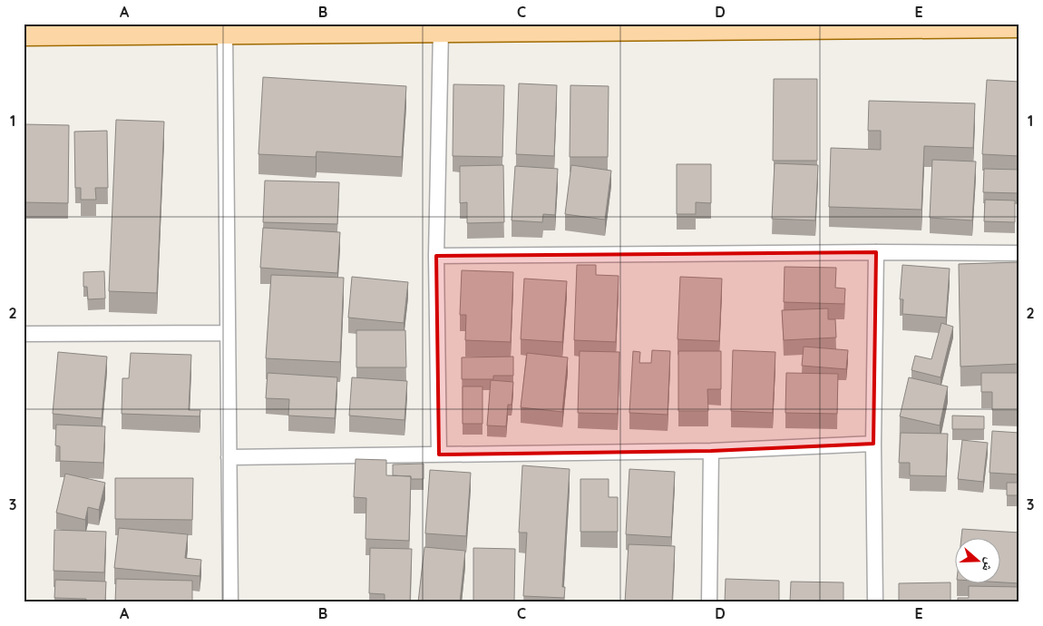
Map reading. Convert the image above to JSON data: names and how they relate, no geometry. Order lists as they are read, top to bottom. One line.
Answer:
{"north":"right","grid":{"columns":["A","B","C","D","E"],"rows":["1","2","3"]}}
